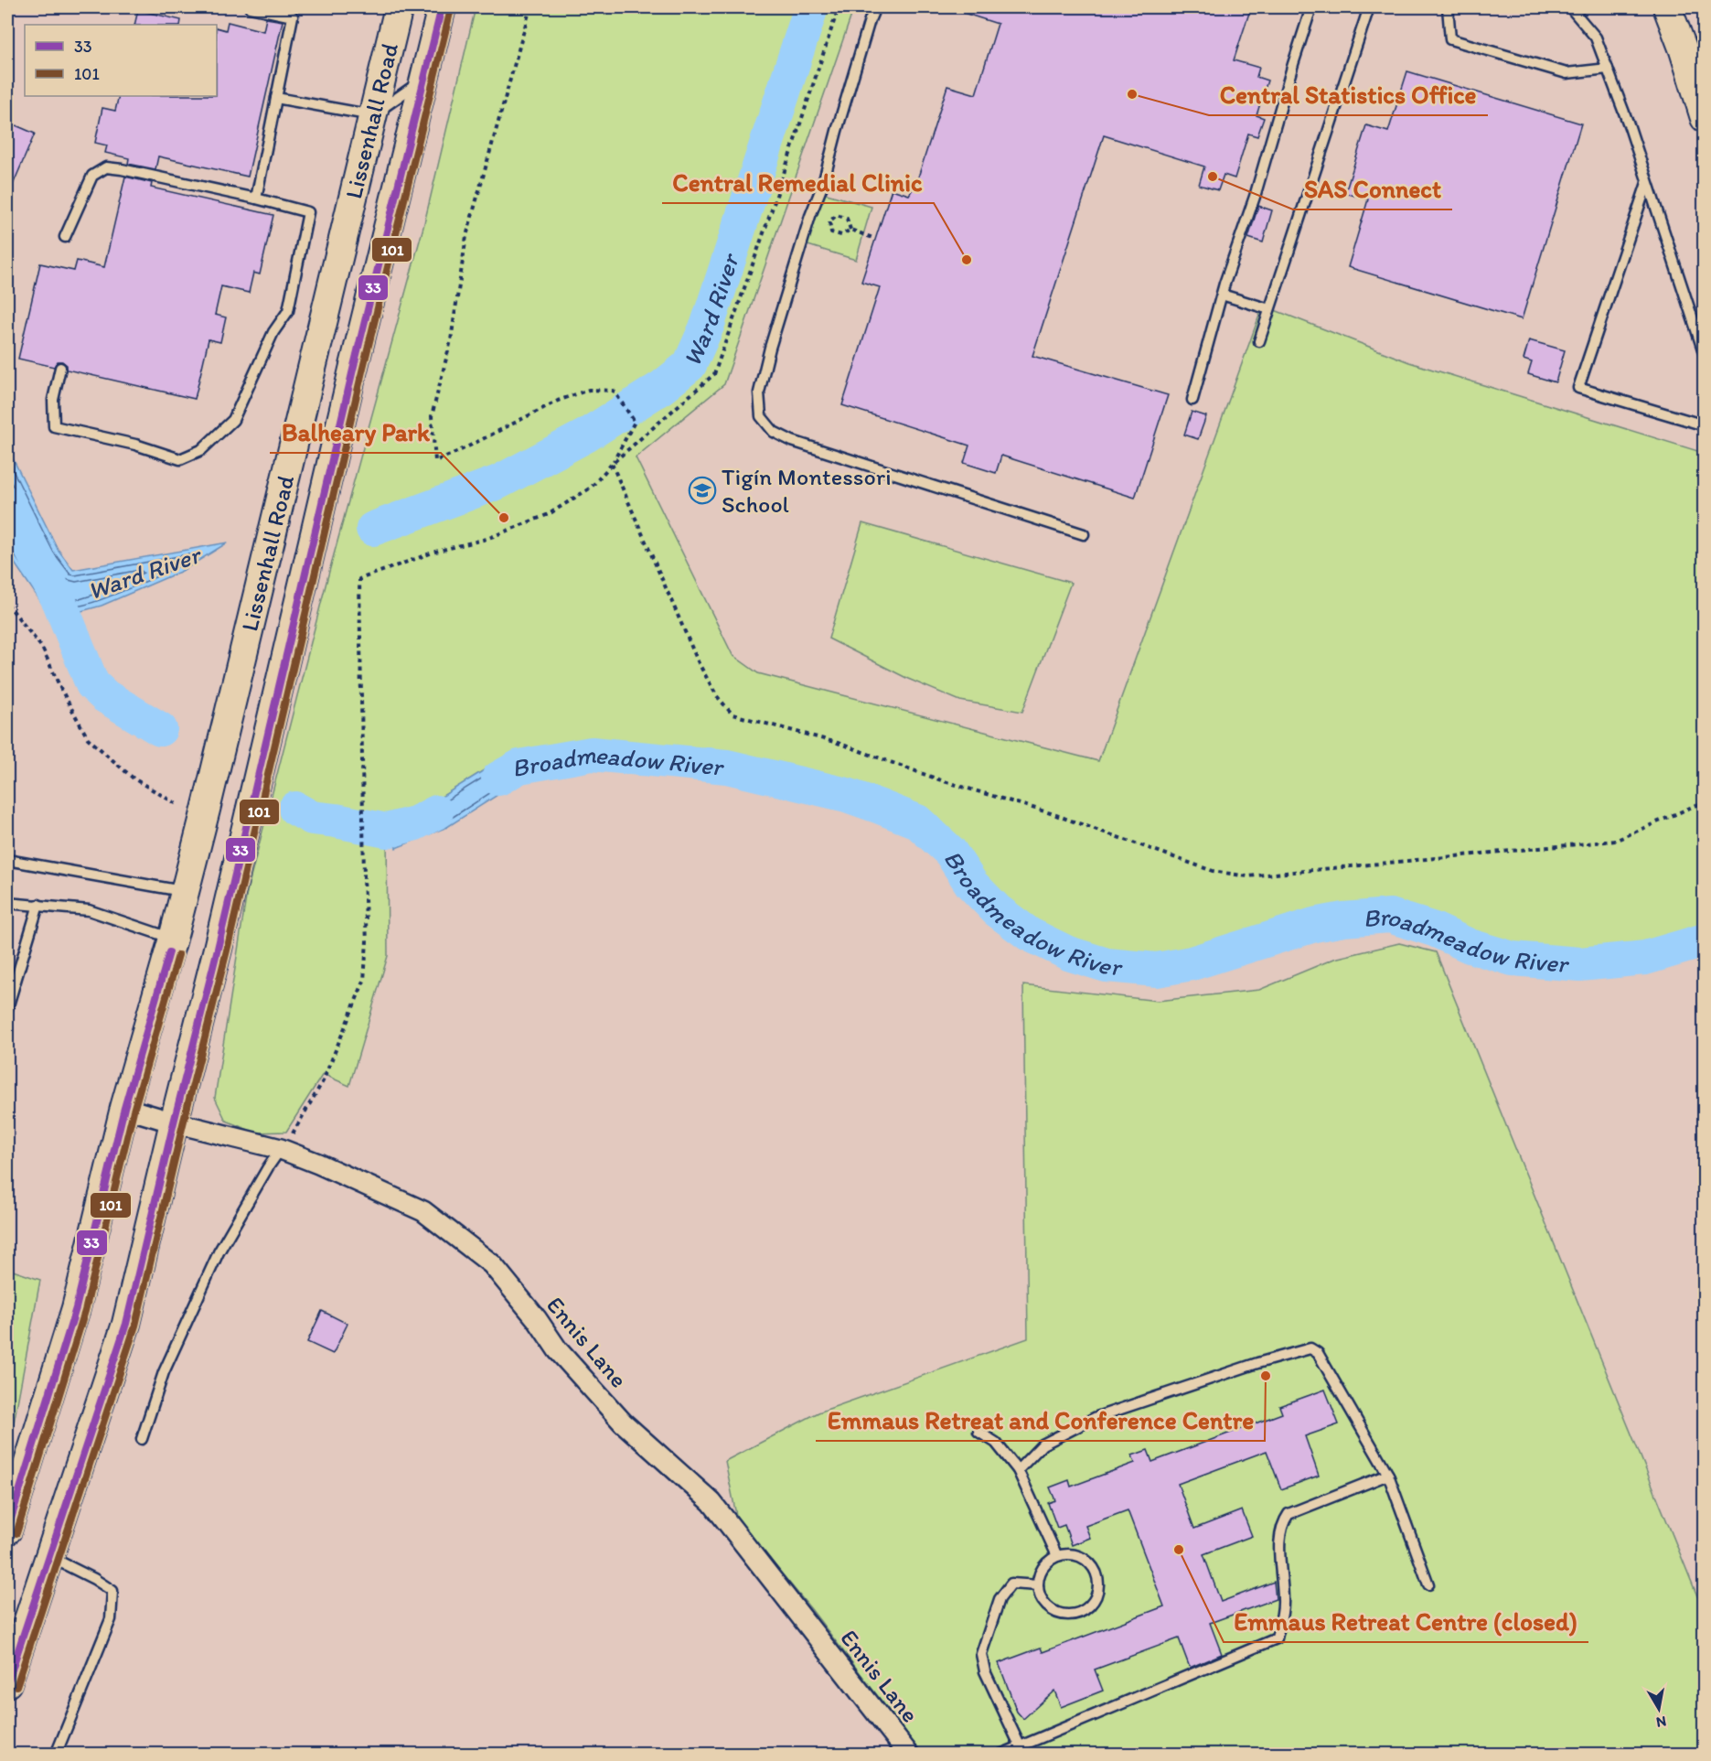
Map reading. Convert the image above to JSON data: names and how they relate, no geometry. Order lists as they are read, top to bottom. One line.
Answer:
{"streets":{"main road":["Lissenhall Road"],"street":["Ennis Lane"]},"crossings":[["Lissenhall Road","Ennis Lane"]],"water":["Ward River","Broadmeadow River"],"places":{"other":["Central Statistics Office","SAS Connect","Central Remedial Clinic","Balheary Park","Emmaus Retreat and Conference Centre","Emmaus Retreat Centre (closed)"],"school or university":["Tigín Montessori School"]},"lines":["transit line 33","transit line 101"],"legend":["33","101"],"north":"bottom"}
